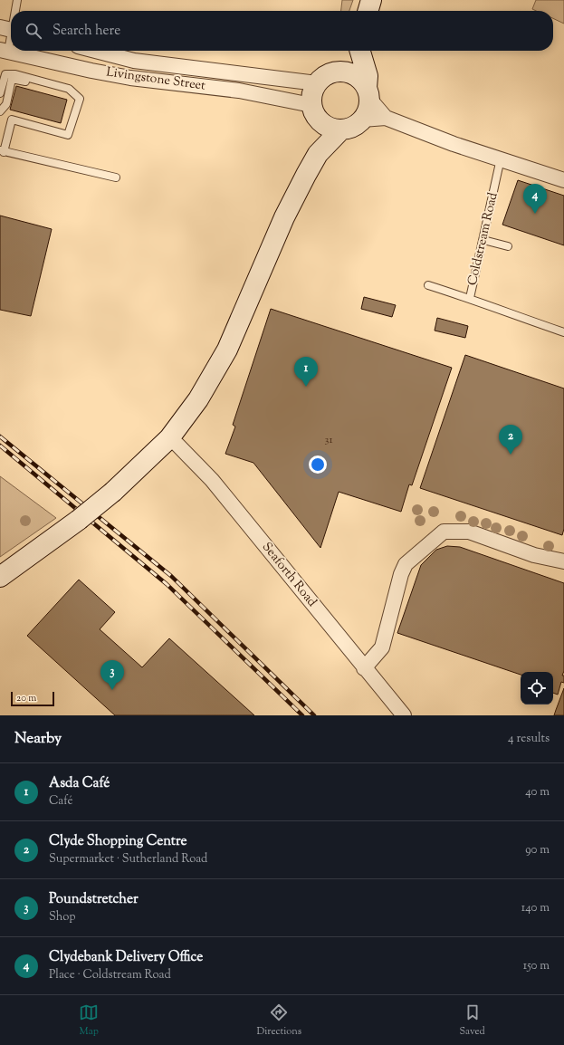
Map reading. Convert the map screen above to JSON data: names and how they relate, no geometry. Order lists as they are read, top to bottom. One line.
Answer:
{"streets":{"street":["Livingstone Street","Seaforth Road"],"lane":["Coldstream Road"]},"house_numbers":["31"],"scale_bar":"20 m","page":{"search":"Search here","pins":["4","1","2","3"],"scale":"20 m","heading":["Nearby","4 results"],"list":[{"mark":"1","name":"Asda Café","note":"Café","value":"40 m"},{"mark":"2","name":"Clyde Shopping Centre","note":"Supermarket · Sutherland Road","value":"90 m"},{"mark":"3","name":"Poundstretcher","note":"Shop","value":"140 m"},{"mark":"4","name":"Clydebank Delivery Office","note":"Place · Coldstream Road","value":"150 m"}],"nav":["Map","Directions","Saved"]}}
